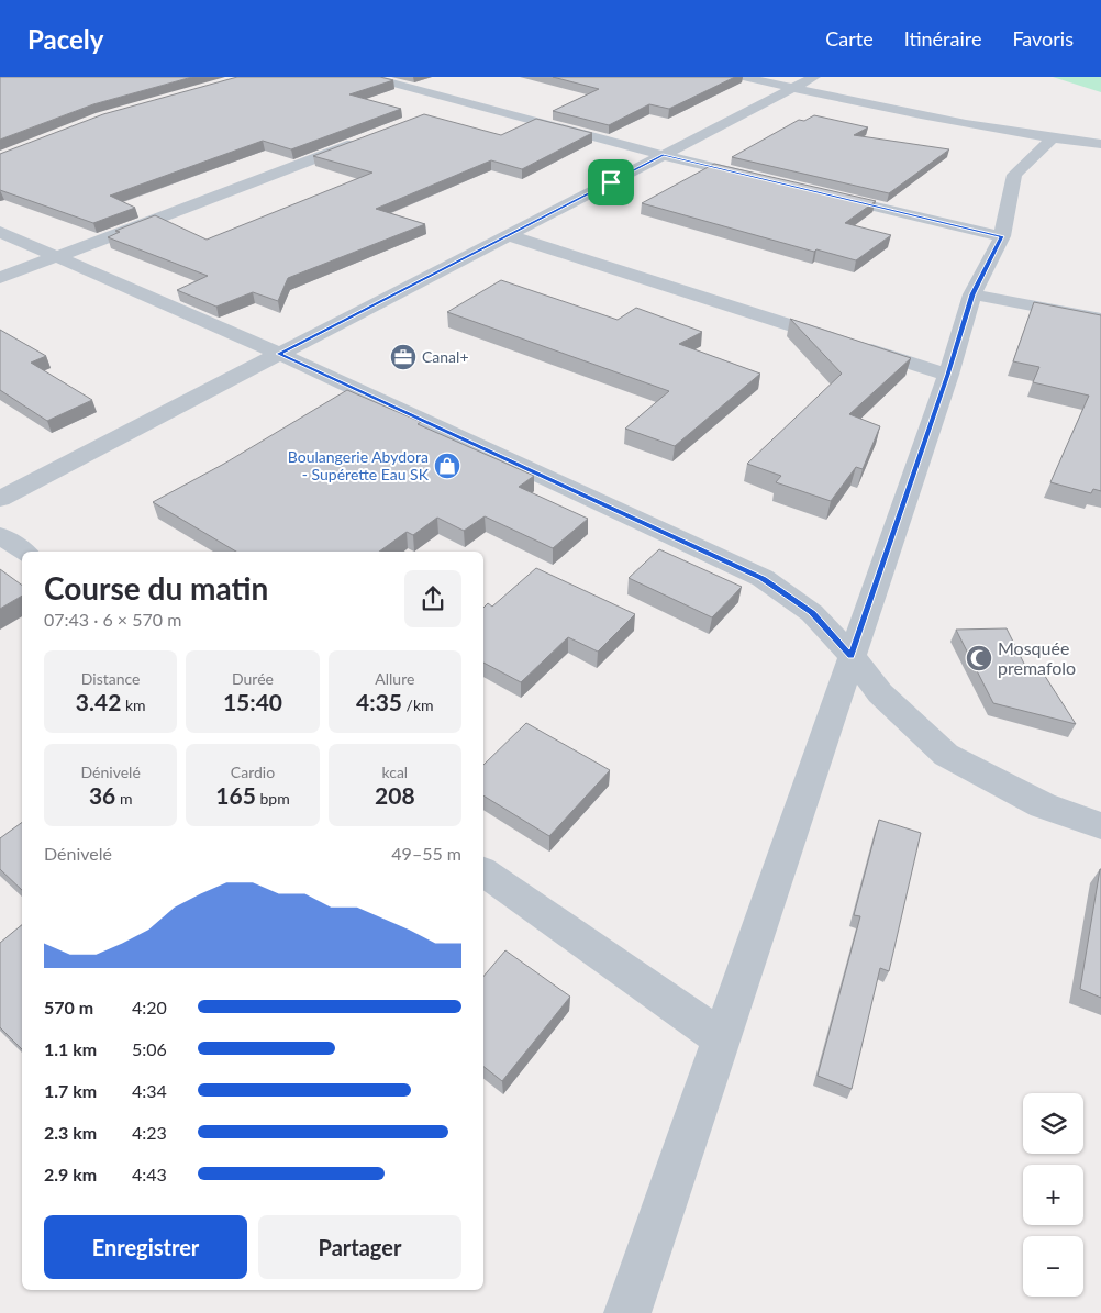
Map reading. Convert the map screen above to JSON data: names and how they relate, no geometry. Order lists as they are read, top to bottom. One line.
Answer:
{"places":{"office":["Canal+"],"shop":["Boulangerie Abydora - Supérette Eau SK"],"mosque":["Mosquée premafolo"]},"page":{"header":"Pacely","nav":["Carte","Itinéraire","Favoris"],"heading":["Course du matin","07:43 · 6 × 570 m"],"stats":[["Distance","3.42 km"],["Durée","15:40"],["Allure","4:35 /km"],["Dénivelé","36 m"],["Cardio","165 bpm"],["kcal","208"]],"chart":["Dénivelé","49–55 m"],"list":[{"name":"570 m","note":"4:20"},{"name":"1.1 km","note":"5:06"},{"name":"1.7 km","note":"4:34"},{"name":"2.3 km","note":"4:23"},{"name":"2.9 km","note":"4:43"}],"map_buttons":["+","−"],"buttons":["Enregistrer","Partager"]}}
